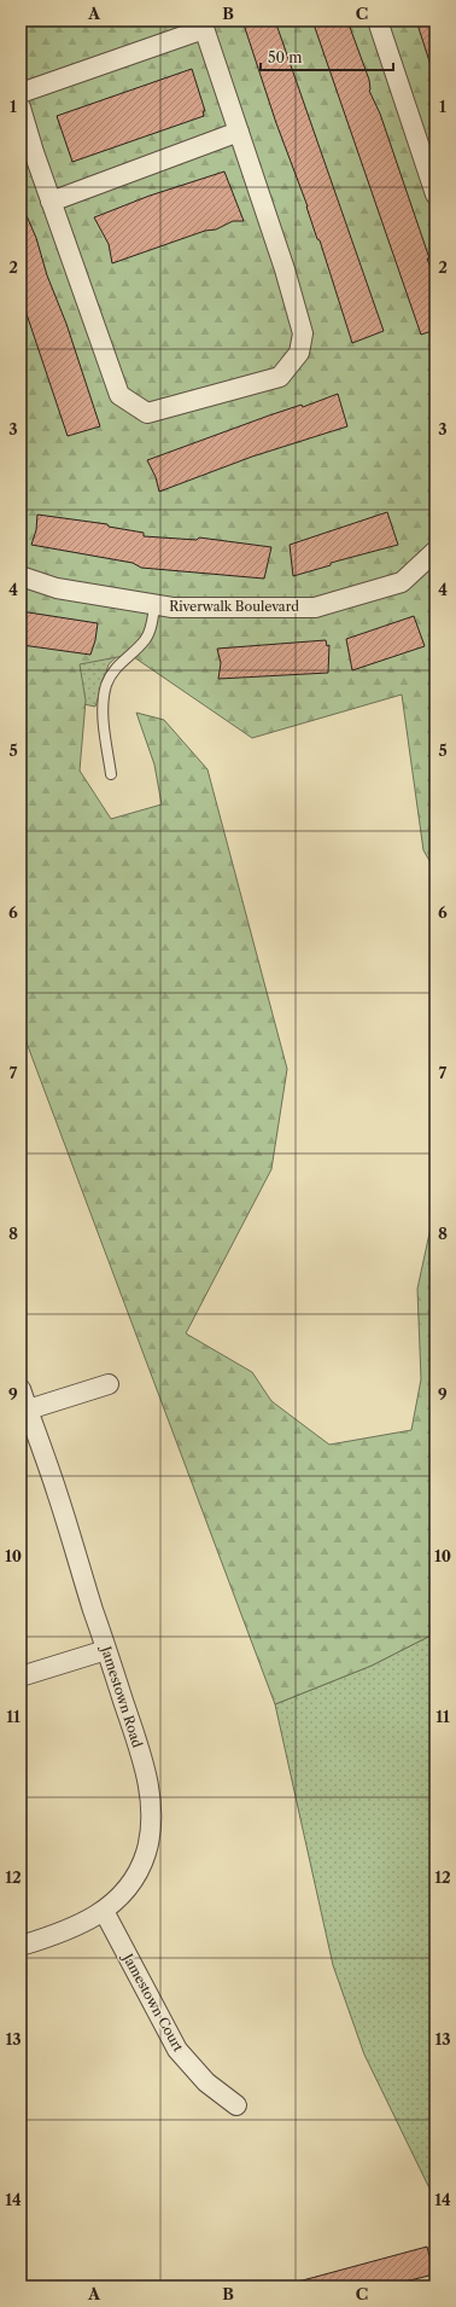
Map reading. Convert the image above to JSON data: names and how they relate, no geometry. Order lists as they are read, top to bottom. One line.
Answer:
{"streets":{"street":["Riverwalk Boulevard","Jamestown Road","Jamestown Court"]},"crossings":[["Jamestown Road","Jamestown Court"]],"scale_bar":"50 m","grid":{"columns":["A","B","C"],"rows":["1","2","3","4","5","6","7","8","9","10","11","12","13","14"]}}
